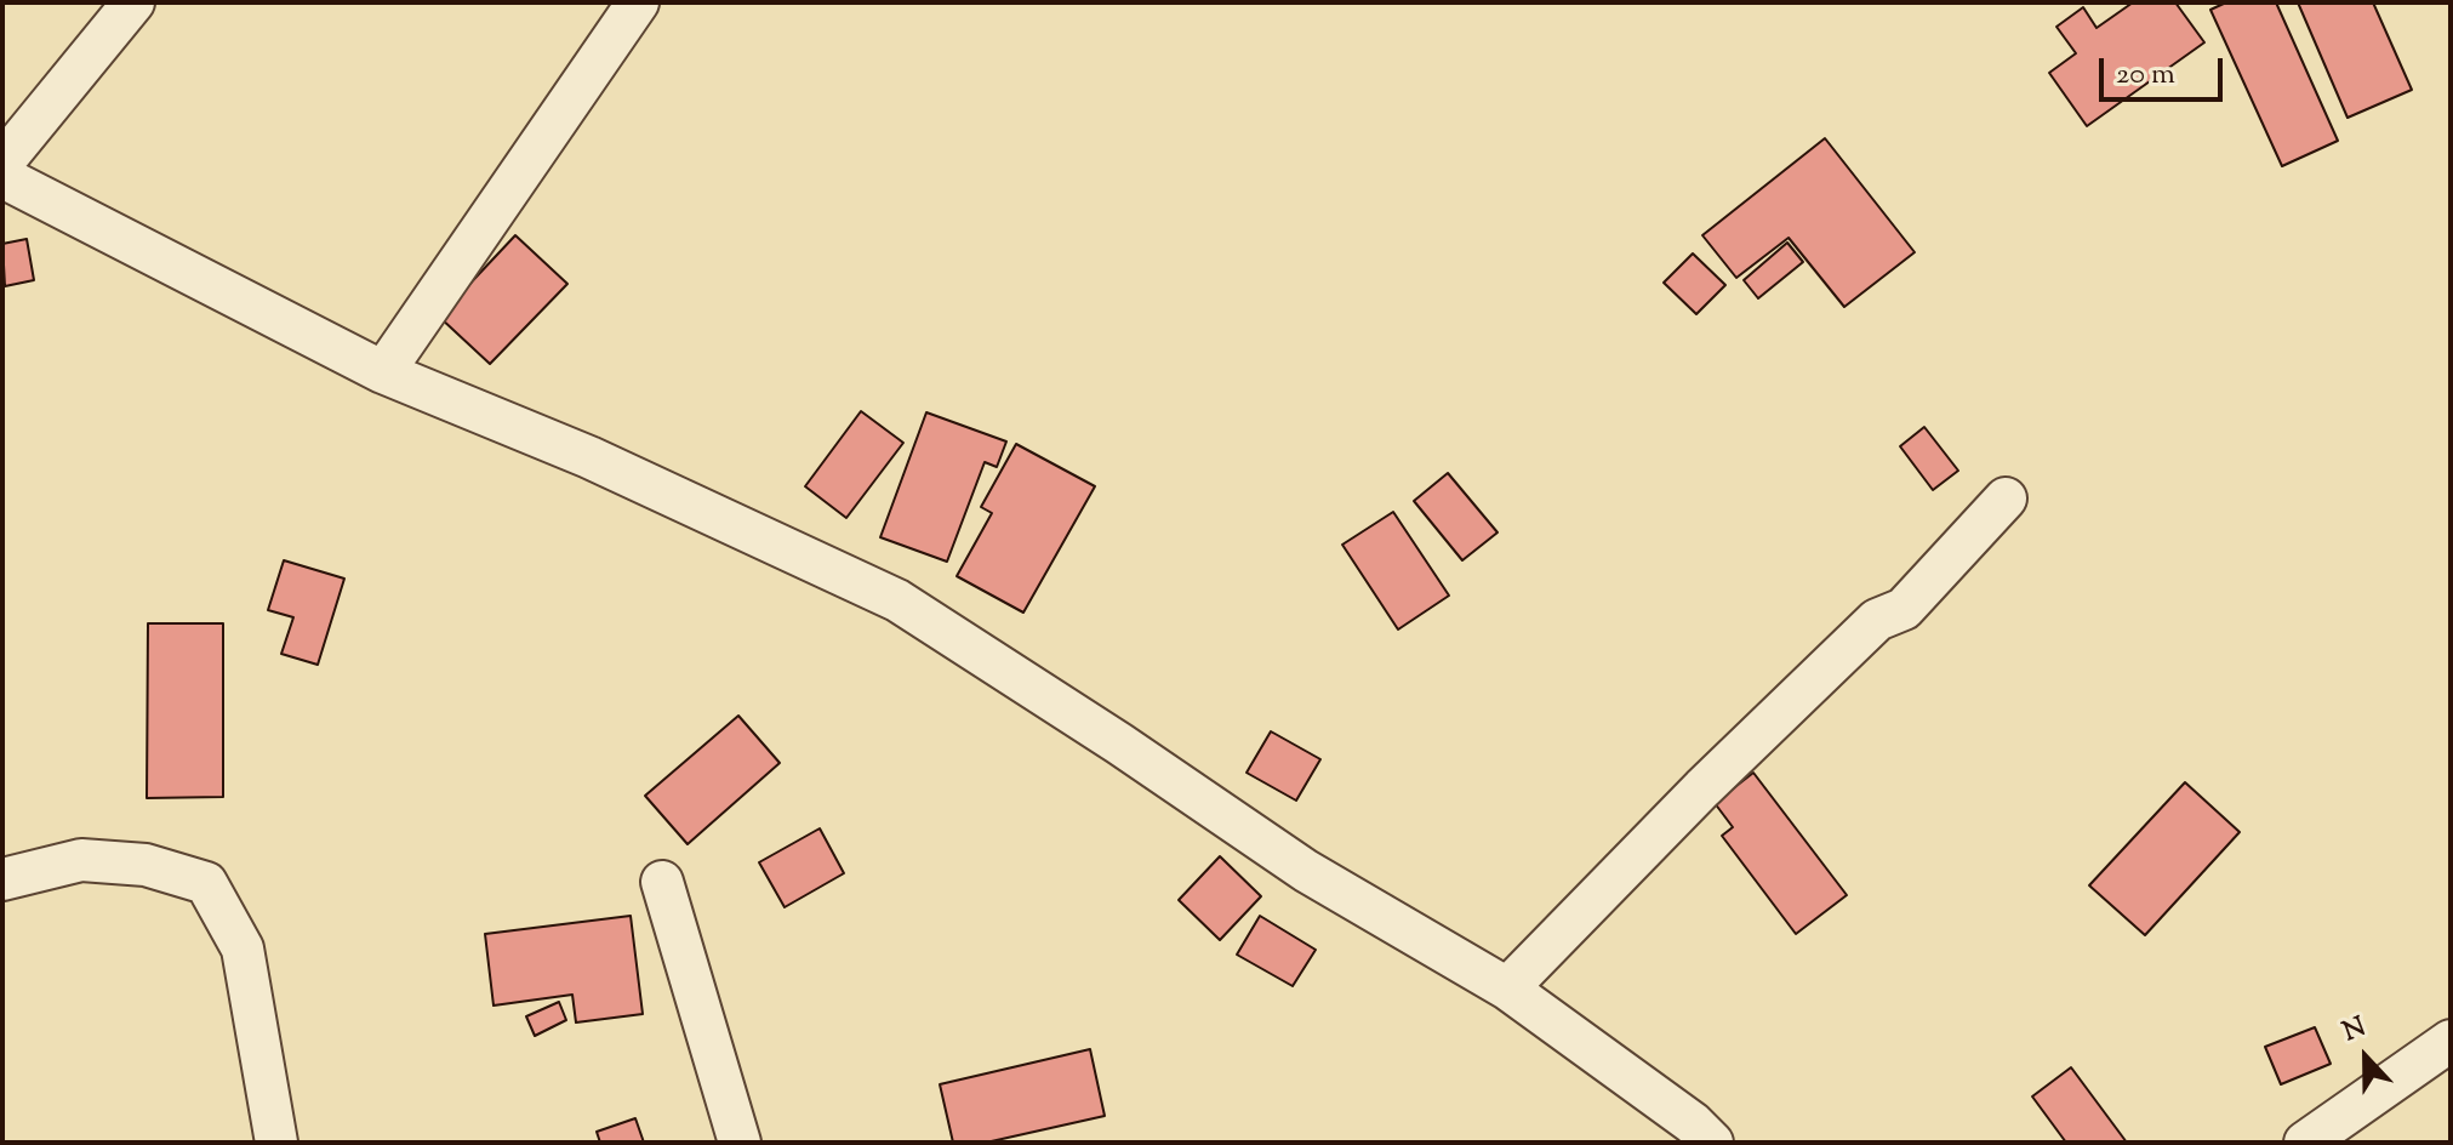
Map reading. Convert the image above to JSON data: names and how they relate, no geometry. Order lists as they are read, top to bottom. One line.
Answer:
{"scale_bar":"20 m","north":"top"}
